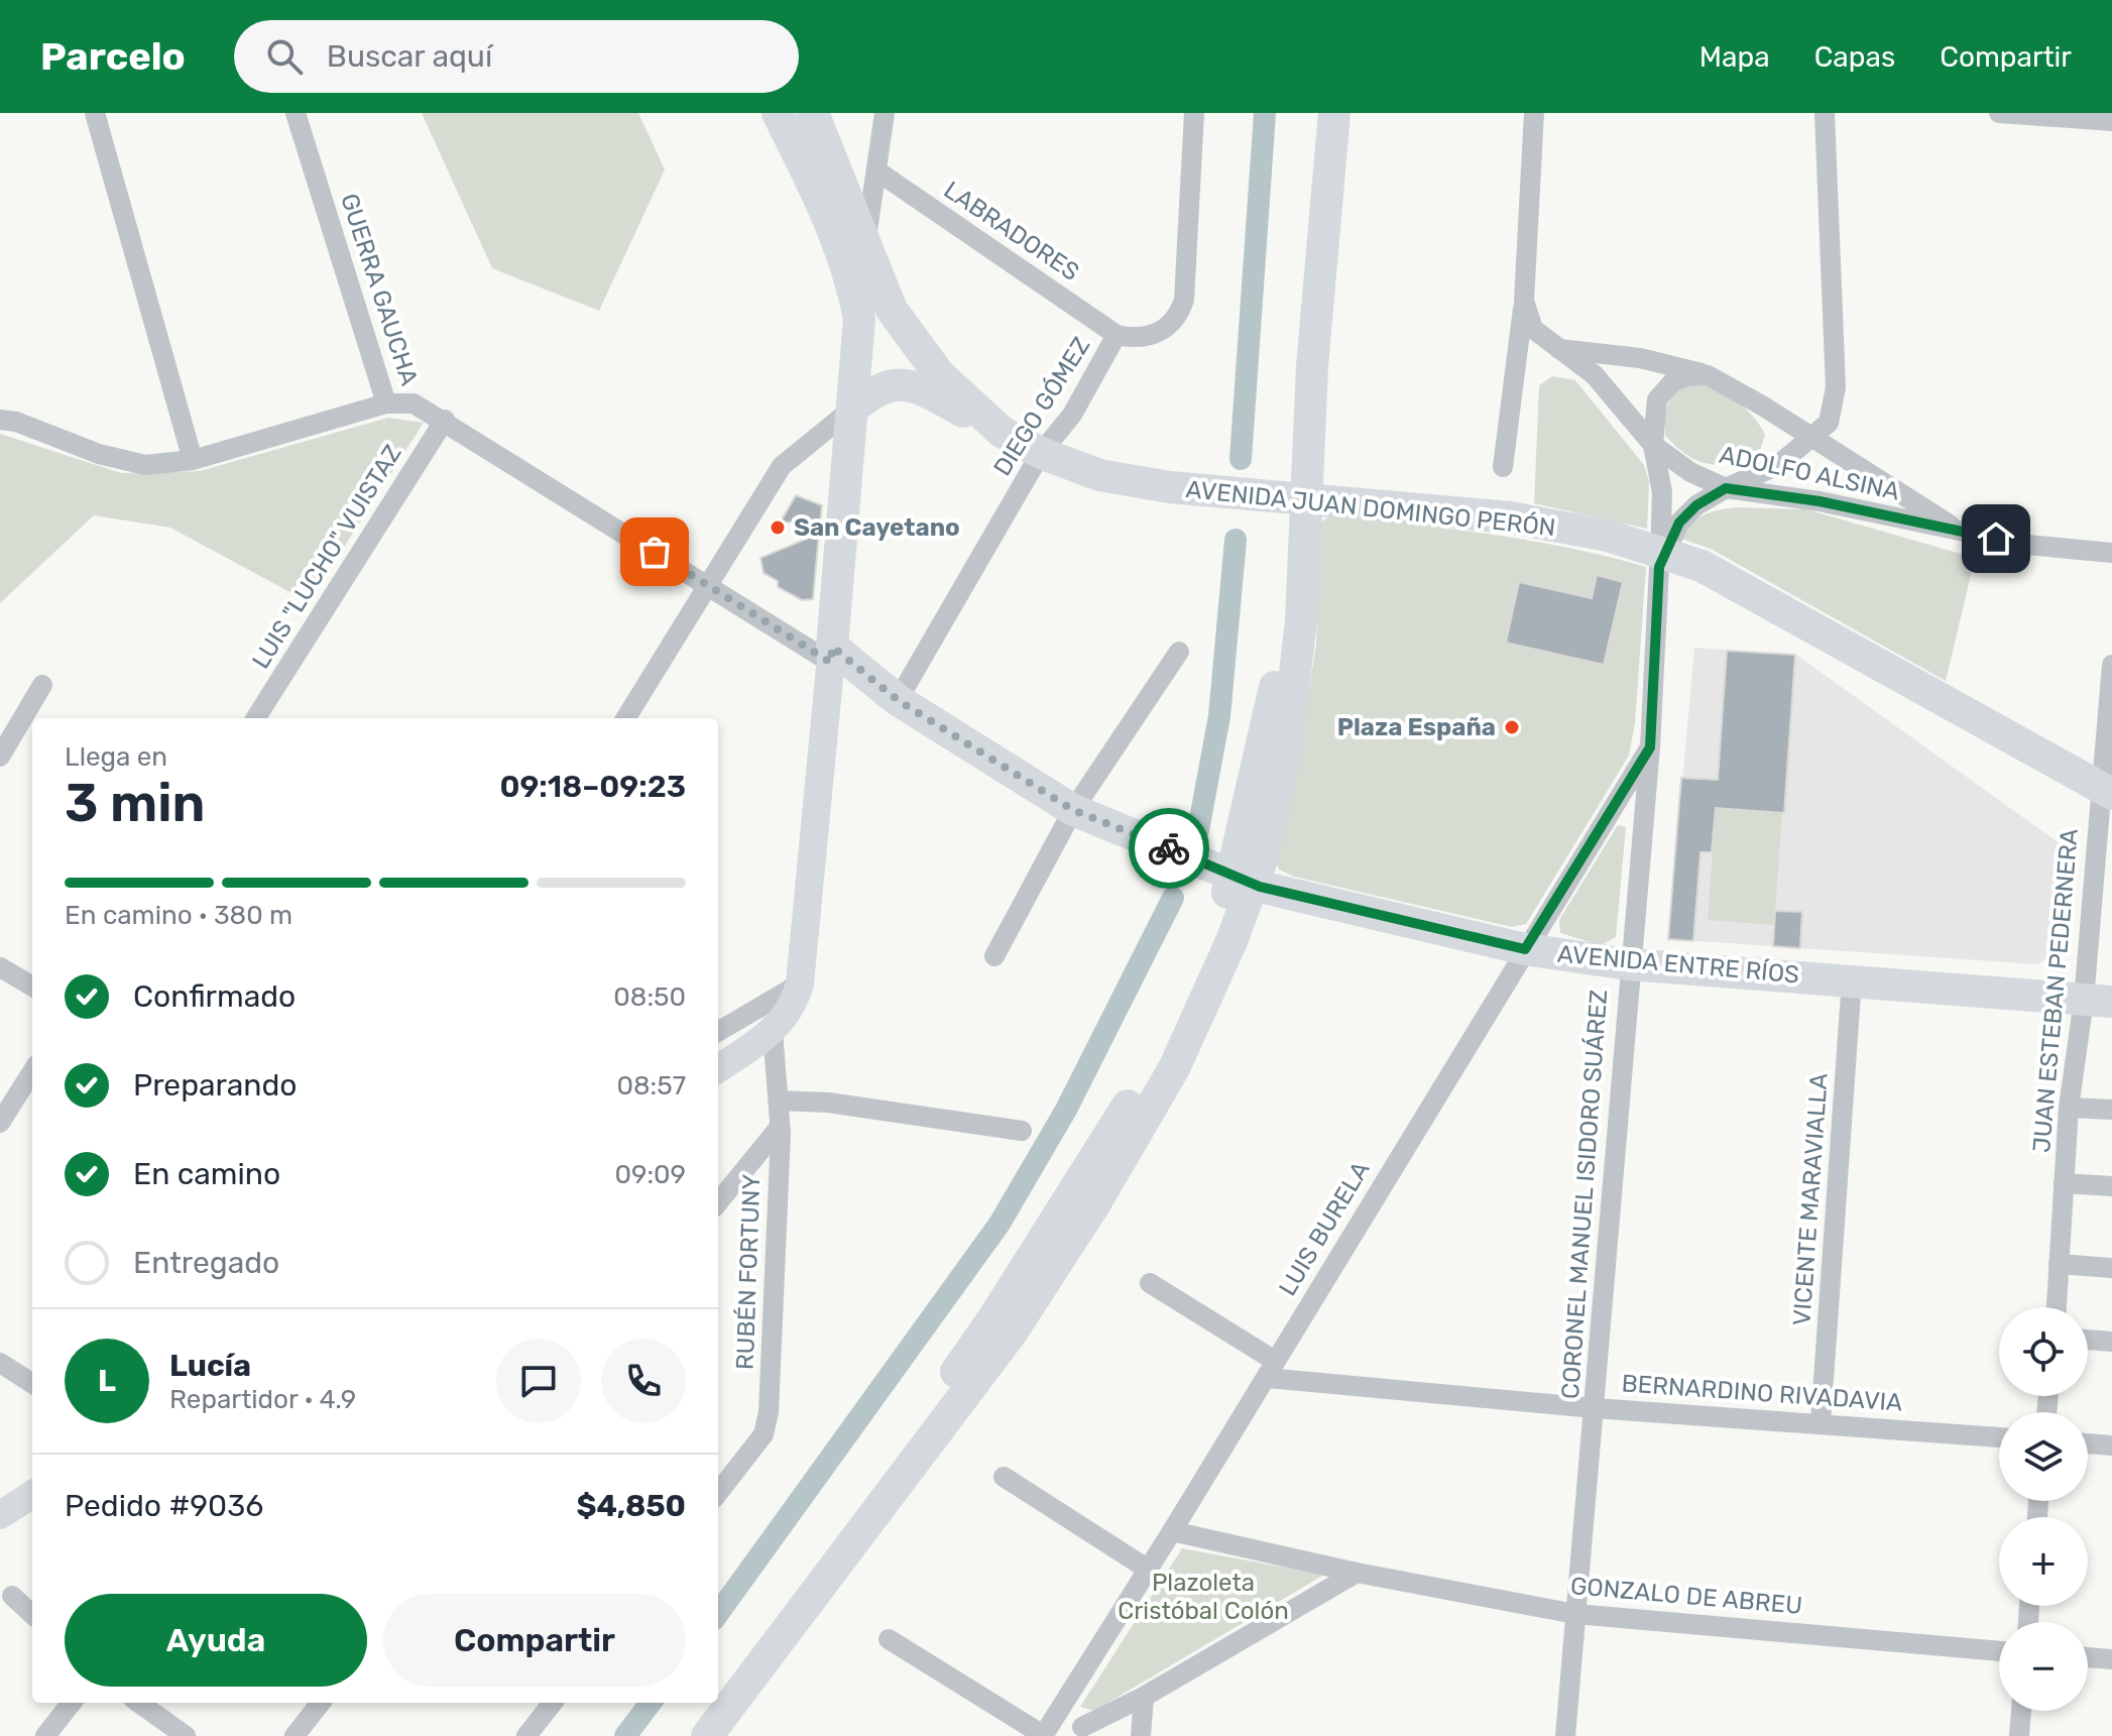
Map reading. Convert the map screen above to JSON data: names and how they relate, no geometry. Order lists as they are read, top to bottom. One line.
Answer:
{"streets":{"main road":["AVENIDA JUAN DOMINGO PERÓN","AVENIDA ENTRE RÍOS"],"street":["LABRADORES","GUERRA GAUCHA","DIEGO GÓMEZ","ADOLFO ALSINA","LUIS \"LUCHO\" VUISTAZ","JUAN ESTEBAN PEDERNERA","CORONEL MANUEL ISIDORO SUÁREZ","VICENTE MARAVIALLA","LUIS BURELA","RUBÉN FORTUNY","BERNARDINO RIVADAVIA","GONZALO DE ABREU"]},"crossings":[["LABRADORES","DIEGO GÓMEZ"],["GUERRA GAUCHA","LUIS \"LUCHO\" VUISTAZ"],["GUERRA GAUCHA","AVENIDA ENTRE RÍOS"],["DIEGO GÓMEZ","AVENIDA JUAN DOMINGO PERÓN"],["DIEGO GÓMEZ","AVENIDA ENTRE RÍOS"],["ADOLFO ALSINA","CORONEL MANUEL ISIDORO SUÁREZ"],["AVENIDA JUAN DOMINGO PERÓN","JUAN ESTEBAN PEDERNERA"],["AVENIDA ENTRE RÍOS","JUAN ESTEBAN PEDERNERA"],["AVENIDA ENTRE RÍOS","CORONEL MANUEL ISIDORO SUÁREZ"],["AVENIDA ENTRE RÍOS","VICENTE MARAVIALLA"],["AVENIDA ENTRE RÍOS","LUIS BURELA"],["CORONEL MANUEL ISIDORO SUÁREZ","LUIS BURELA"],["CORONEL MANUEL ISIDORO SUÁREZ","BERNARDINO RIVADAVIA"],["CORONEL MANUEL ISIDORO SUÁREZ","GONZALO DE ABREU"],["VICENTE MARAVIALLA","BERNARDINO RIVADAVIA"],["LUIS BURELA","BERNARDINO RIVADAVIA"],["LUIS BURELA","GONZALO DE ABREU"]],"parks":["Plazoleta Cristóbal Colón"],"places":["San Cayetano","Plaza España"],"page":{"header":"Parcelo","search":"Buscar aquí","nav":["Mapa","Capas","Compartir"],"heading":["3 min","Llega en","09:18–09:23"],"panel":["Lucía","Repartidor · 4.9","Pedido #9036","$4,850"],"bar":"En camino · 380 m","list":[["Confirmado","08:50"],["Preparando","08:57"],["En camino","09:09"],"Entregado"],"map_buttons":["+","−"],"round":"L","buttons":["Ayuda","Compartir"]}}
